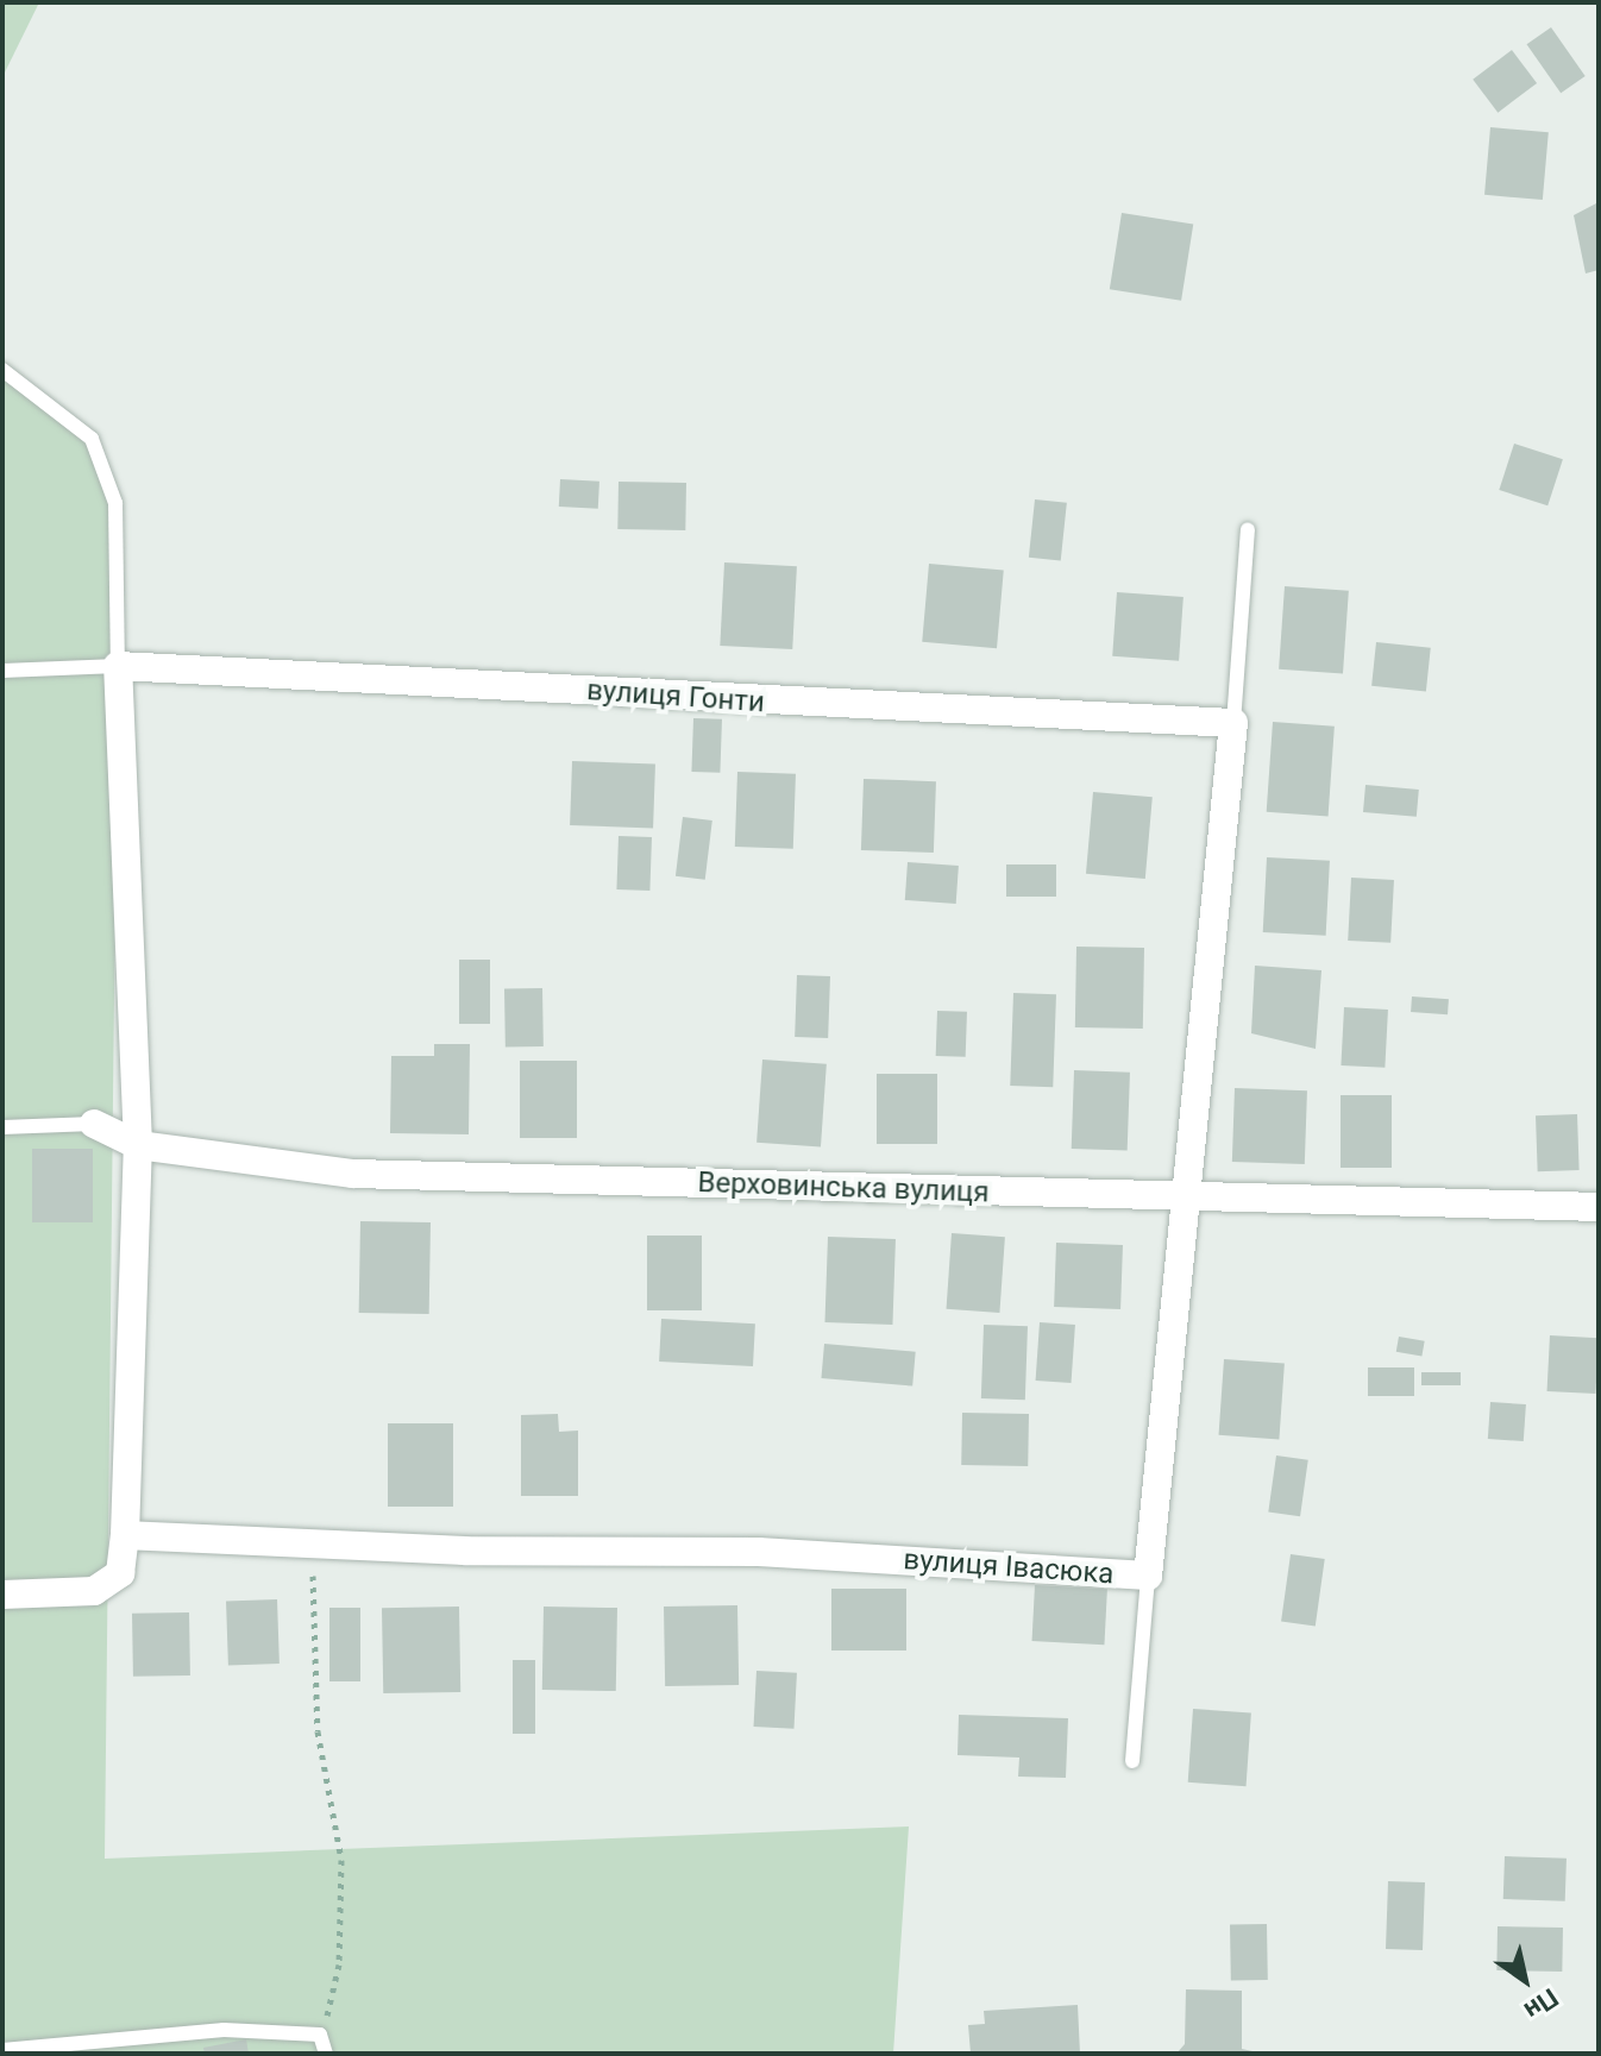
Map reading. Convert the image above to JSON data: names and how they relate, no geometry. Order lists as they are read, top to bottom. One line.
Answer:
{"streets":{"street":["вулиця Гонти","Верховинська вулиця","вулиця Івасюка"]},"crossings":[["вулиця Гонти","вулиця Івасюка"],["Верховинська вулиця","вулиця Івасюка"]],"north":"bottom right"}
